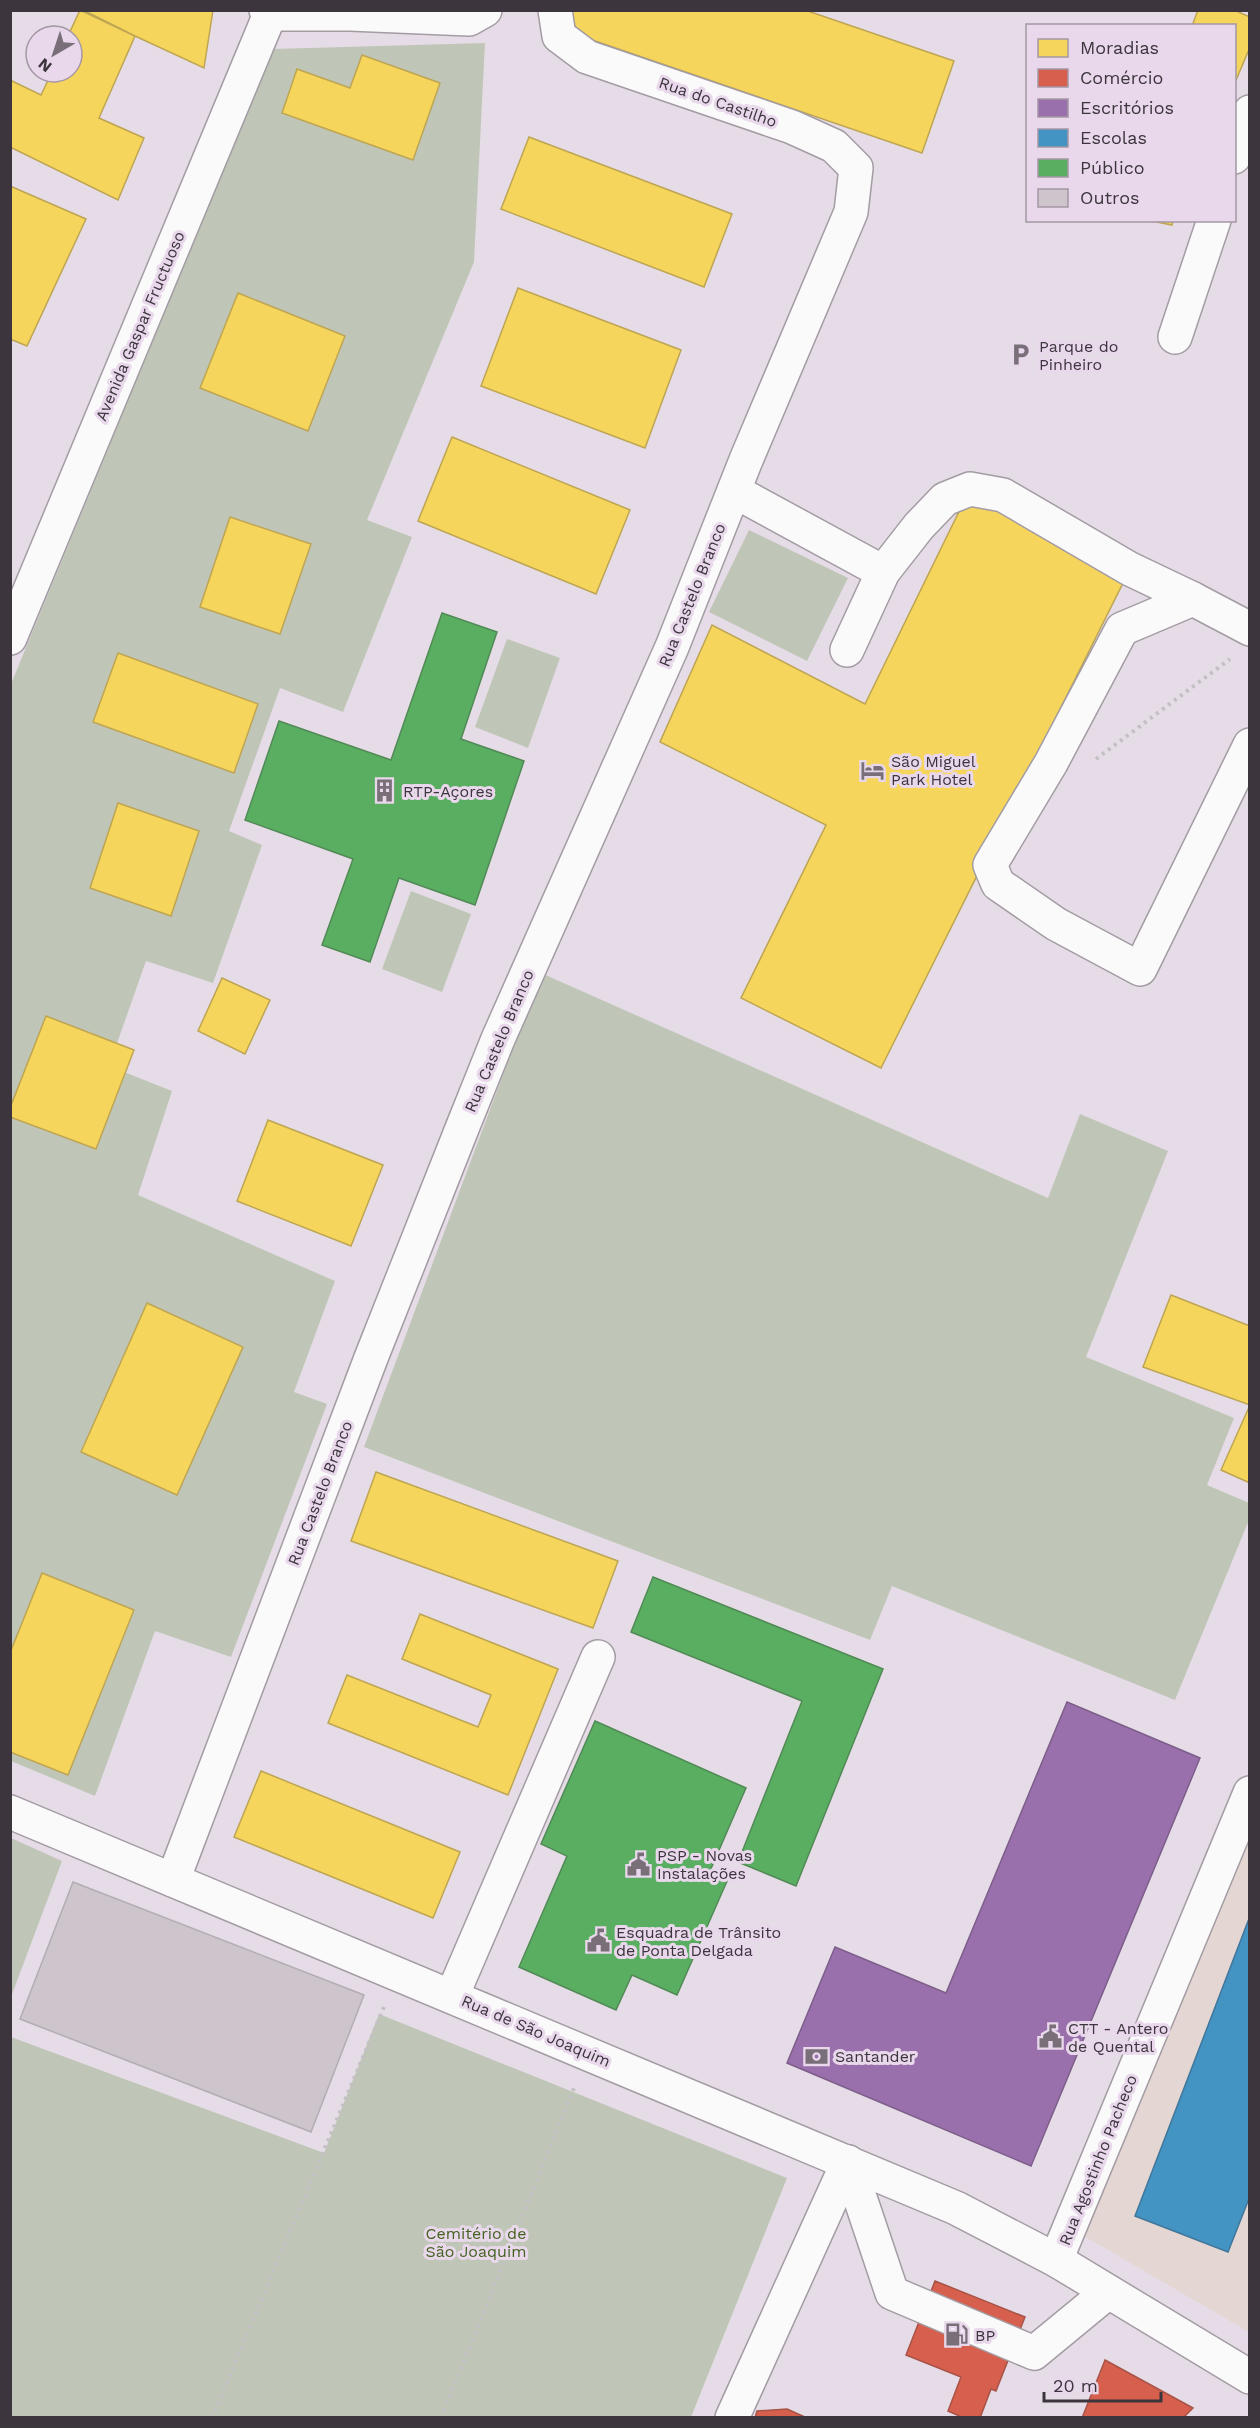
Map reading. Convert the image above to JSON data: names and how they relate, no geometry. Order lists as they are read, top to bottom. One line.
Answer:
{"streets":{"street":["Rua do Castilho","Avenida Gaspar Fructuoso","Rua Castelo Branco","Rua de São Joaquim","Rua Agostinho Pacheco"]},"crossings":[["Rua do Castilho","Rua Castelo Branco"],["Rua Castelo Branco","Rua de São Joaquim"],["Rua de São Joaquim","Rua Agostinho Pacheco"]],"parks":["Cemitério de São Joaquim"],"places":{"parking":["Parque do Pinheiro"],"hotel":["São Miguel Park Hotel"],"building":["RTP-Açores"],"public building":["PSP - Novas Instalações","Esquadra de Trânsito de Ponta Delgada","CTT - Antero de Quental"],"bank":["Santander"],"fuel station":["BP"]},"legend":["Moradias","Comércio","Escritórios","Escolas","Público","Outros"],"scale_bar":"20 m","north":"bottom left"}
